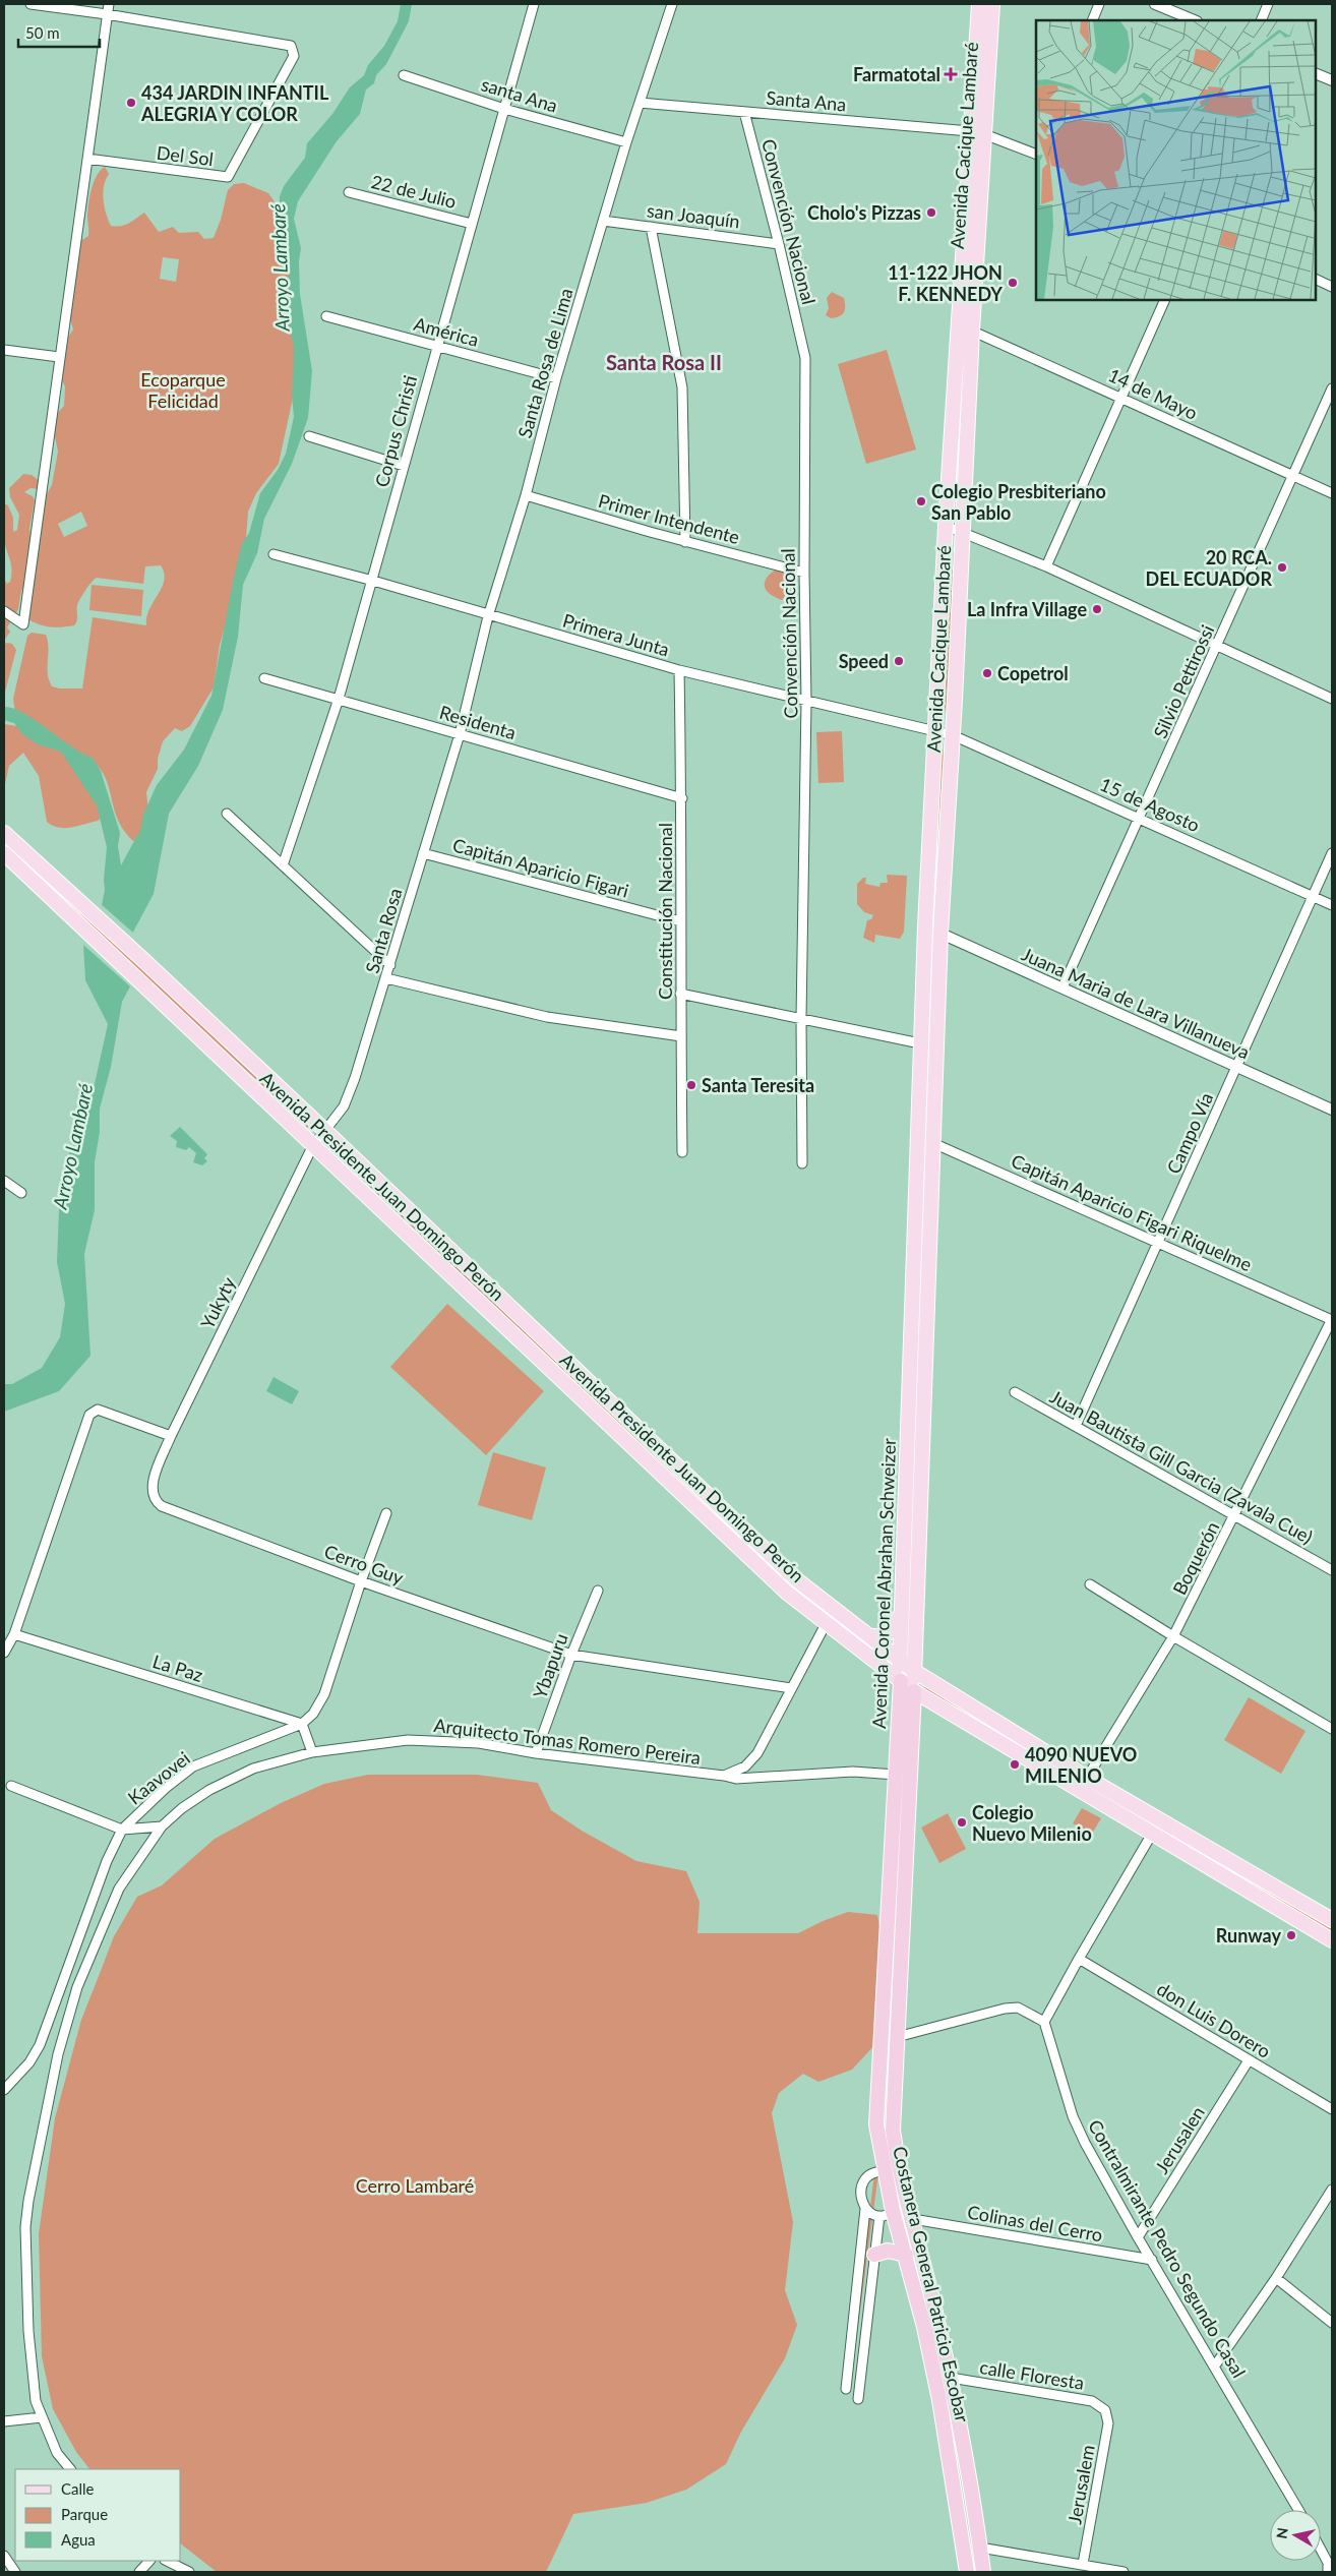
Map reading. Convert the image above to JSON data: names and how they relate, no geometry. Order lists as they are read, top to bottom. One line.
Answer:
{"streets":{"highway":["Avenida Coronel Abrahan Schweizer","Costanera General Patricio Escobar"],"main road":["Avenida Cacique Lambaré","Avenida Presidente Juan Domingo Perón"],"street":["santa Ana","Santa Ana","Del Sol","22 de Julio","san Joaquín","Convención Nacional","América","Santa Rosa de Lima","14 de Mayo","Corpus Christi","Primer Intendente","Primera Junta","Silvio Pettirossi","Residenta","15 de Agosto","Capitán Aparicio Figari","Constitución Nacional","Santa Rosa","Juana Maria de Lara Villanueva","Campo Vía","Capitán Aparicio Figari Riquelme","Yukyty","Juan Bautista Gill Garcia (Zavala Cue)","Boquerón","Cerro Guy","Ybapuru","La Paz","Arquitecto Tomas Romero Pereira","Kaavovei","don Luis Dorero","Jerusalen","Colinas del Cerro","Contralmirante Pedro Segundo Casal","calle Floresta","Jerusalem"]},"crossings":[["santa Ana","Santa Rosa de Lima"],["santa Ana","Corpus Christi"],["Santa Ana","Avenida Cacique Lambaré"],["Santa Ana","Convención Nacional"],["Santa Ana","Santa Rosa de Lima"],["Avenida Cacique Lambaré","14 de Mayo"],["Avenida Cacique Lambaré","Primera Junta"],["Avenida Cacique Lambaré","15 de Agosto"],["Avenida Cacique Lambaré","Juana Maria de Lara Villanueva"],["Avenida Cacique Lambaré","Capitán Aparicio Figari Riquelme"],["Avenida Cacique Lambaré","Avenida Coronel Abrahan Schweizer"],["22 de Julio","Corpus Christi"],["san Joaquín","Convención Nacional"],["san Joaquín","Santa Rosa de Lima"],["Convención Nacional","Primer Intendente"],["Convención Nacional","Primera Junta"],["América","Santa Rosa de Lima"],["América","Corpus Christi"],["Santa Rosa de Lima","Primer Intendente"],["Santa Rosa de Lima","Primera Junta"],["Santa Rosa de Lima","Residenta"],["Santa Rosa de Lima","Santa Rosa"],["14 de Mayo","Silvio Pettirossi"],["Corpus Christi","Primera Junta"],["Corpus Christi","Residenta"],["Primera Junta","15 de Agosto"],["Primera Junta","Constitución Nacional"],["Silvio Pettirossi","15 de Agosto"],["Silvio Pettirossi","Juana Maria de Lara Villanueva"],["Residenta","Constitución Nacional"],["Residenta","Santa Rosa"],["15 de Agosto","Campo Vía"],["Capitán Aparicio Figari","Constitución Nacional"],["Capitán Aparicio Figari","Santa Rosa"],["Santa Rosa","Avenida Presidente Juan Domingo Perón"],["Santa Rosa","Yukyty"],["Juana Maria de Lara Villanueva","Campo Vía"],["Campo Vía","Capitán Aparicio Figari Riquelme"],["Campo Vía","Juan Bautista Gill Garcia (Zavala Cue)"],["Avenida Presidente Juan Domingo Perón","Yukyty"],["Avenida Presidente Juan Domingo Perón","Boquerón"],["Avenida Presidente Juan Domingo Perón","Avenida Coronel Abrahan Schweizer"],["Avenida Presidente Juan Domingo Perón","Arquitecto Tomas Romero Pereira"],["Capitán Aparicio Figari Riquelme","Boquerón"],["Capitán Aparicio Figari Riquelme","Avenida Coronel Abrahan Schweizer"],["Yukyty","Cerro Guy"],["Juan Bautista Gill Garcia (Zavala Cue)","Boquerón"],["Cerro Guy","Ybapuru"],["Cerro Guy","Arquitecto Tomas Romero Pereira"],["Cerro Guy","Kaavovei"],["Avenida Coronel Abrahan Schweizer","Arquitecto Tomas Romero Pereira"],["Avenida Coronel Abrahan Schweizer","Costanera General Patricio Escobar"],["Ybapuru","Arquitecto Tomas Romero Pereira"],["La Paz","Kaavovei"],["don Luis Dorero","Jerusalen"],["Jerusalen","Contralmirante Pedro Segundo Casal"],["Colinas del Cerro","Contralmirante Pedro Segundo Casal"],["Colinas del Cerro","Costanera General Patricio Escobar"],["Costanera General Patricio Escobar","calle Floresta"],["calle Floresta","Jerusalem"]],"districts":["Santa Rosa II"],"water":["Arroyo Lambaré"],"parks":["Ecoparque Felicidad","Cerro Lambaré"],"places":{"health":["Farmatotal"],"other":["434 JARDIN INFANTIL ALEGRIA Y COLOR","Cholo's Pizzas","11-122 JHON F. KENNEDY","Colegio Presbiteriano San Pablo","20 RCA. DEL ECUADOR","La Infra Village","Speed","Copetrol","Santa Teresita","4090 NUEVO MILENIO","Colegio Nuevo Milenio","Runway"]},"legend":["Calle","Parque","Agua"],"scale_bar":"50 m","north":"left"}
